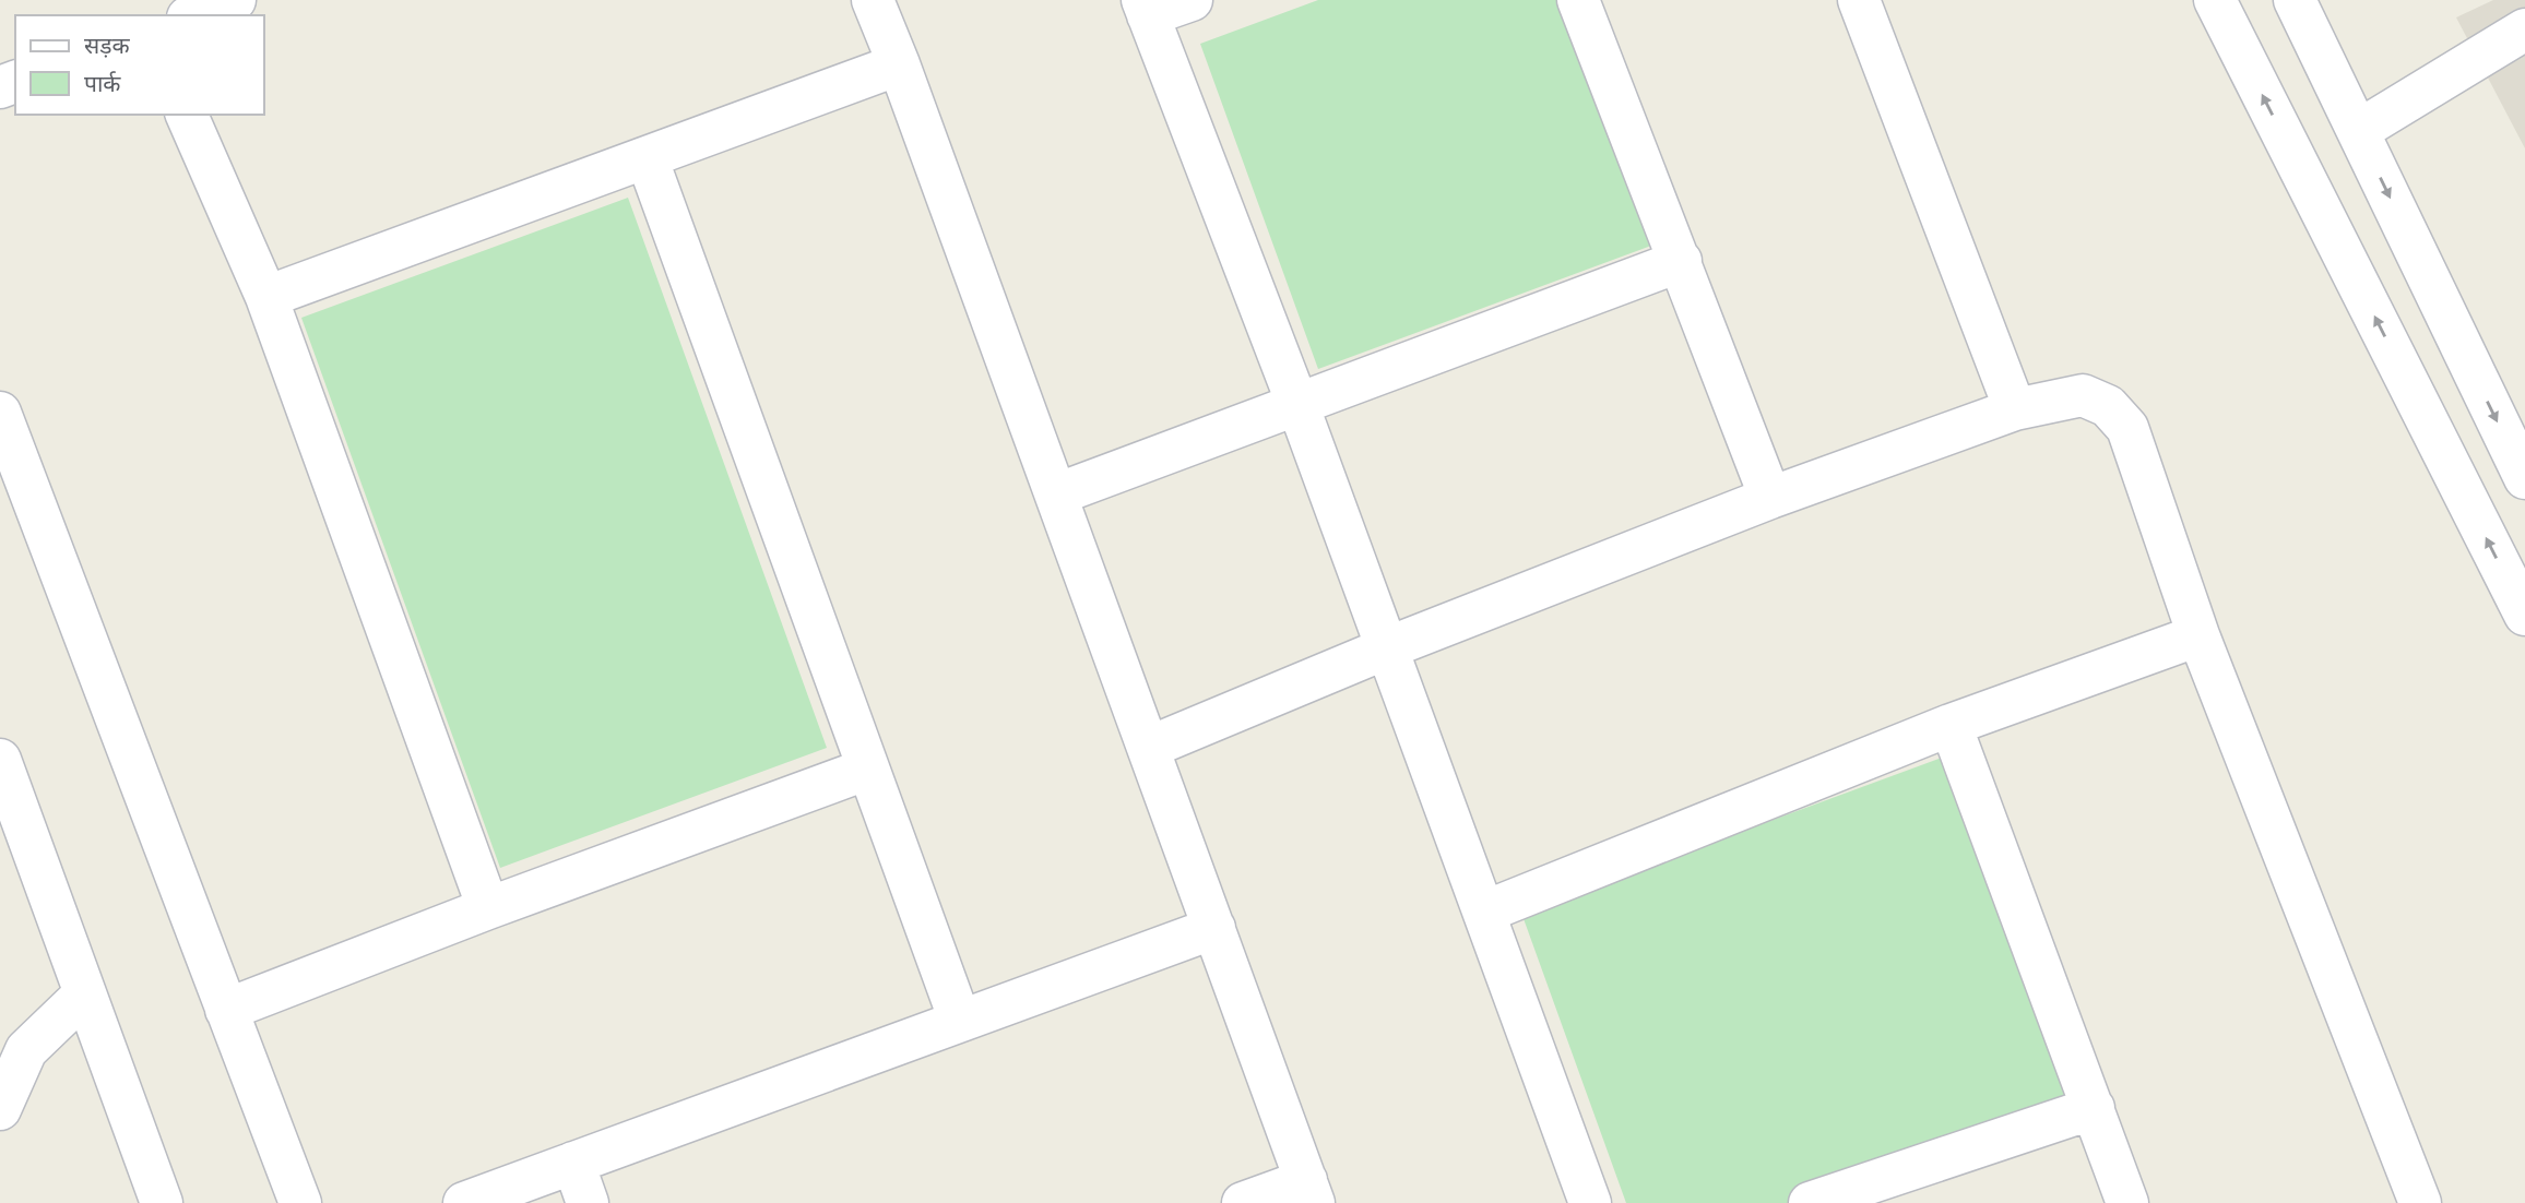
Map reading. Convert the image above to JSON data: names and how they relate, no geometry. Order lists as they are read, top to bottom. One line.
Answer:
{"legend":["सड़क","पार्क"]}
